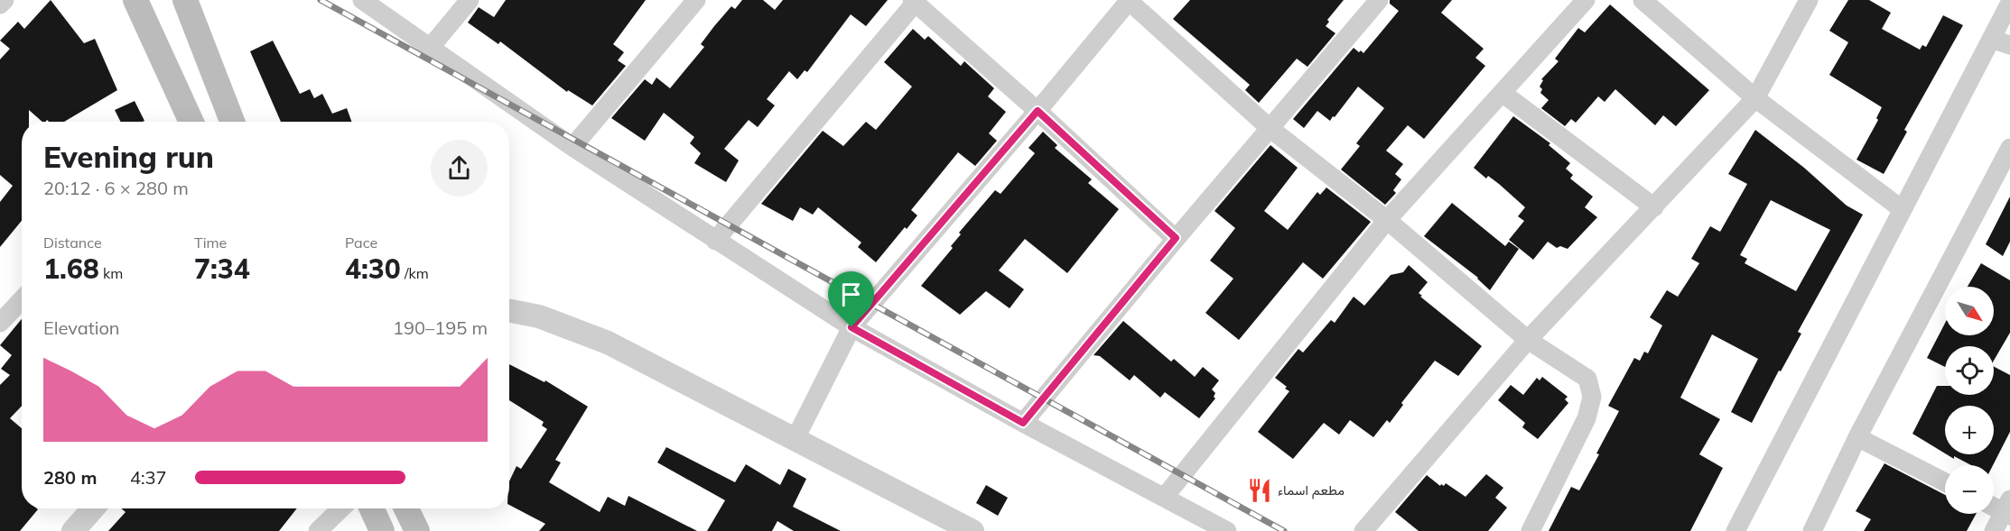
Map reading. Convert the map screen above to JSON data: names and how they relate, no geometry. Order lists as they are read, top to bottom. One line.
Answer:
{"places":{"restaurant":["مطعم اسماء"]},"north":"bottom right","page":{"heading":["Evening run","20:12 · 6 × 280 m"],"stats":[["Distance","1.68 km"],["Time","7:34"],["Pace","4:30 /km"]],"map_buttons":["+","−"],"chart":["Elevation","190–195 m"],"list":[{"name":"280 m","note":"4:37"}]}}
